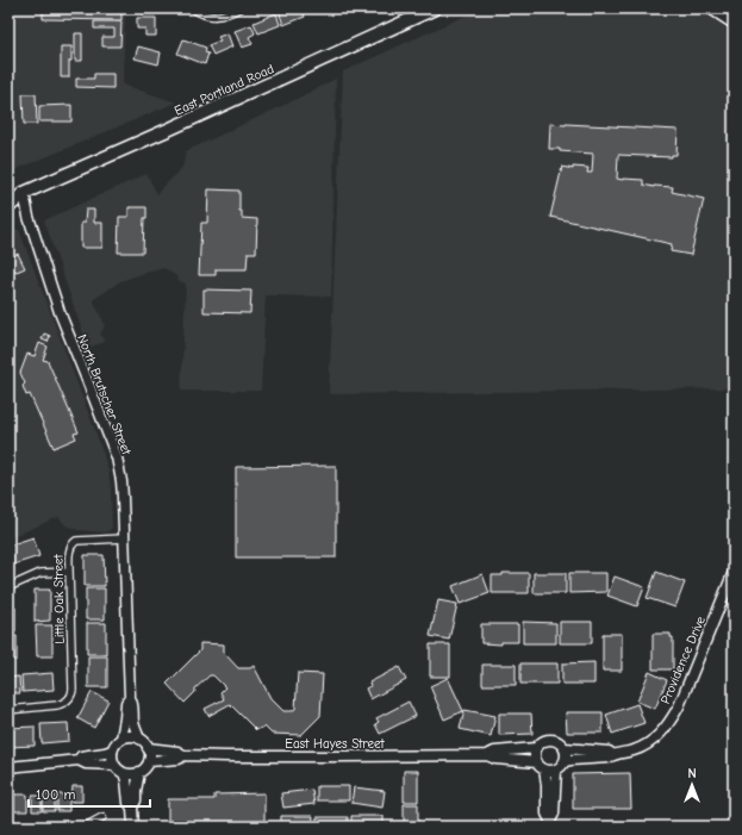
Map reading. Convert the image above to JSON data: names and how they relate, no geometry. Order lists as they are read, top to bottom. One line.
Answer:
{"streets":{"highway":["East Portland Road"],"street":["North Brutscher Street","Little Oak Street","Providence Drive","East Hayes Street"]},"crossings":[["East Portland Road","North Brutscher Street"],["North Brutscher Street","Little Oak Street"],["North Brutscher Street","East Hayes Street"],["Providence Drive","East Hayes Street"]],"scale_bar":"100 m","north":"top"}
